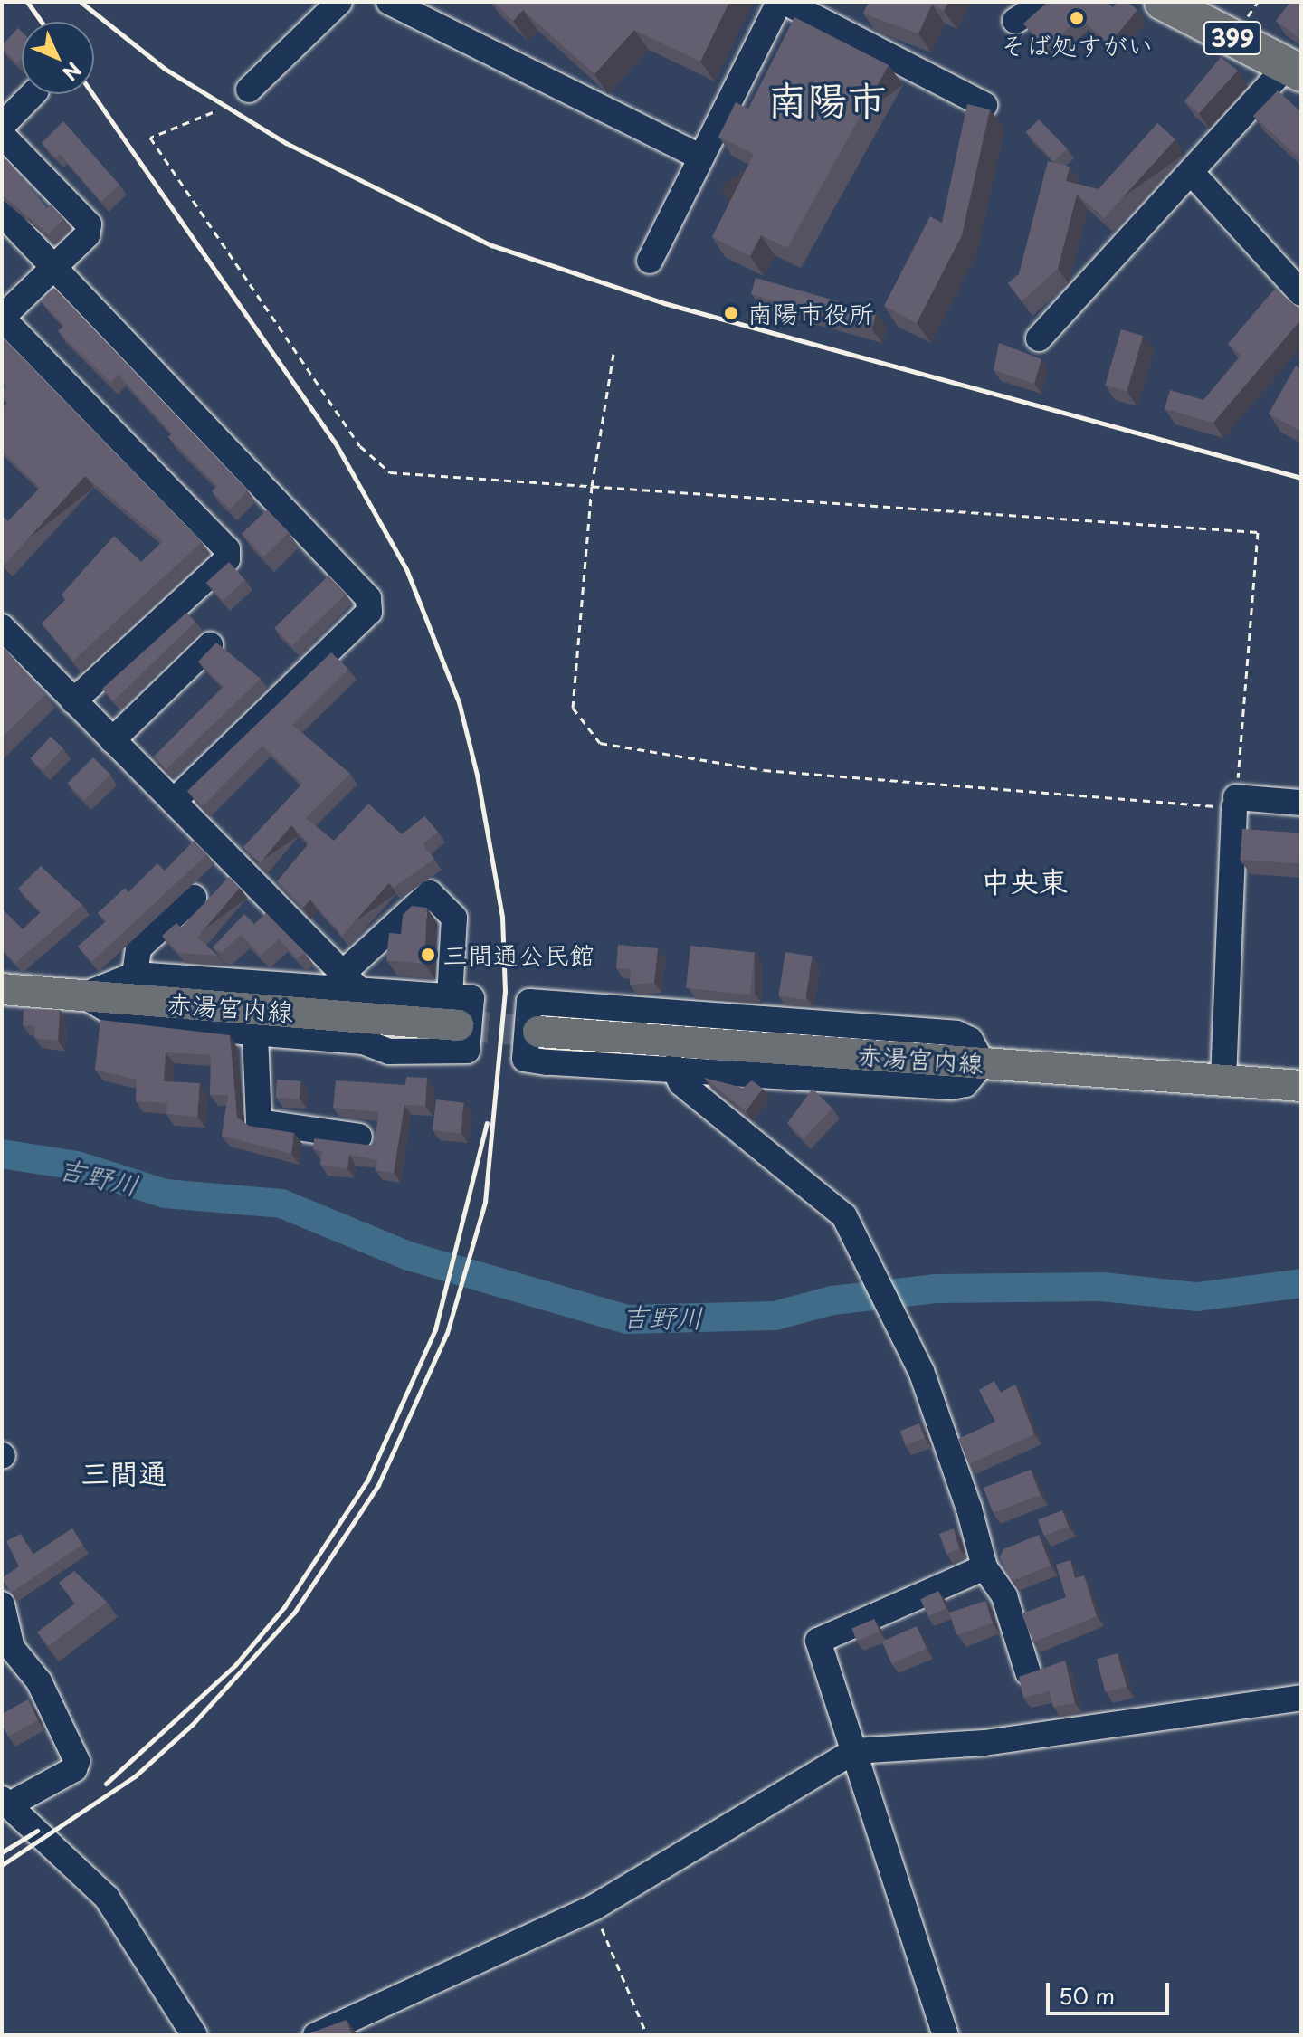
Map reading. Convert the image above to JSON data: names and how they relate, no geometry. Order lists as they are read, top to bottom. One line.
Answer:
{"streets":{"highway":["399"],"main road":["赤湯宮内線"]},"districts":["南陽市","中央東","三間通"],"water":["吉野川"],"places":["そば処すがい","南陽市役所","三間通公民館"],"scale_bar":"50 m","north":"bottom right"}
